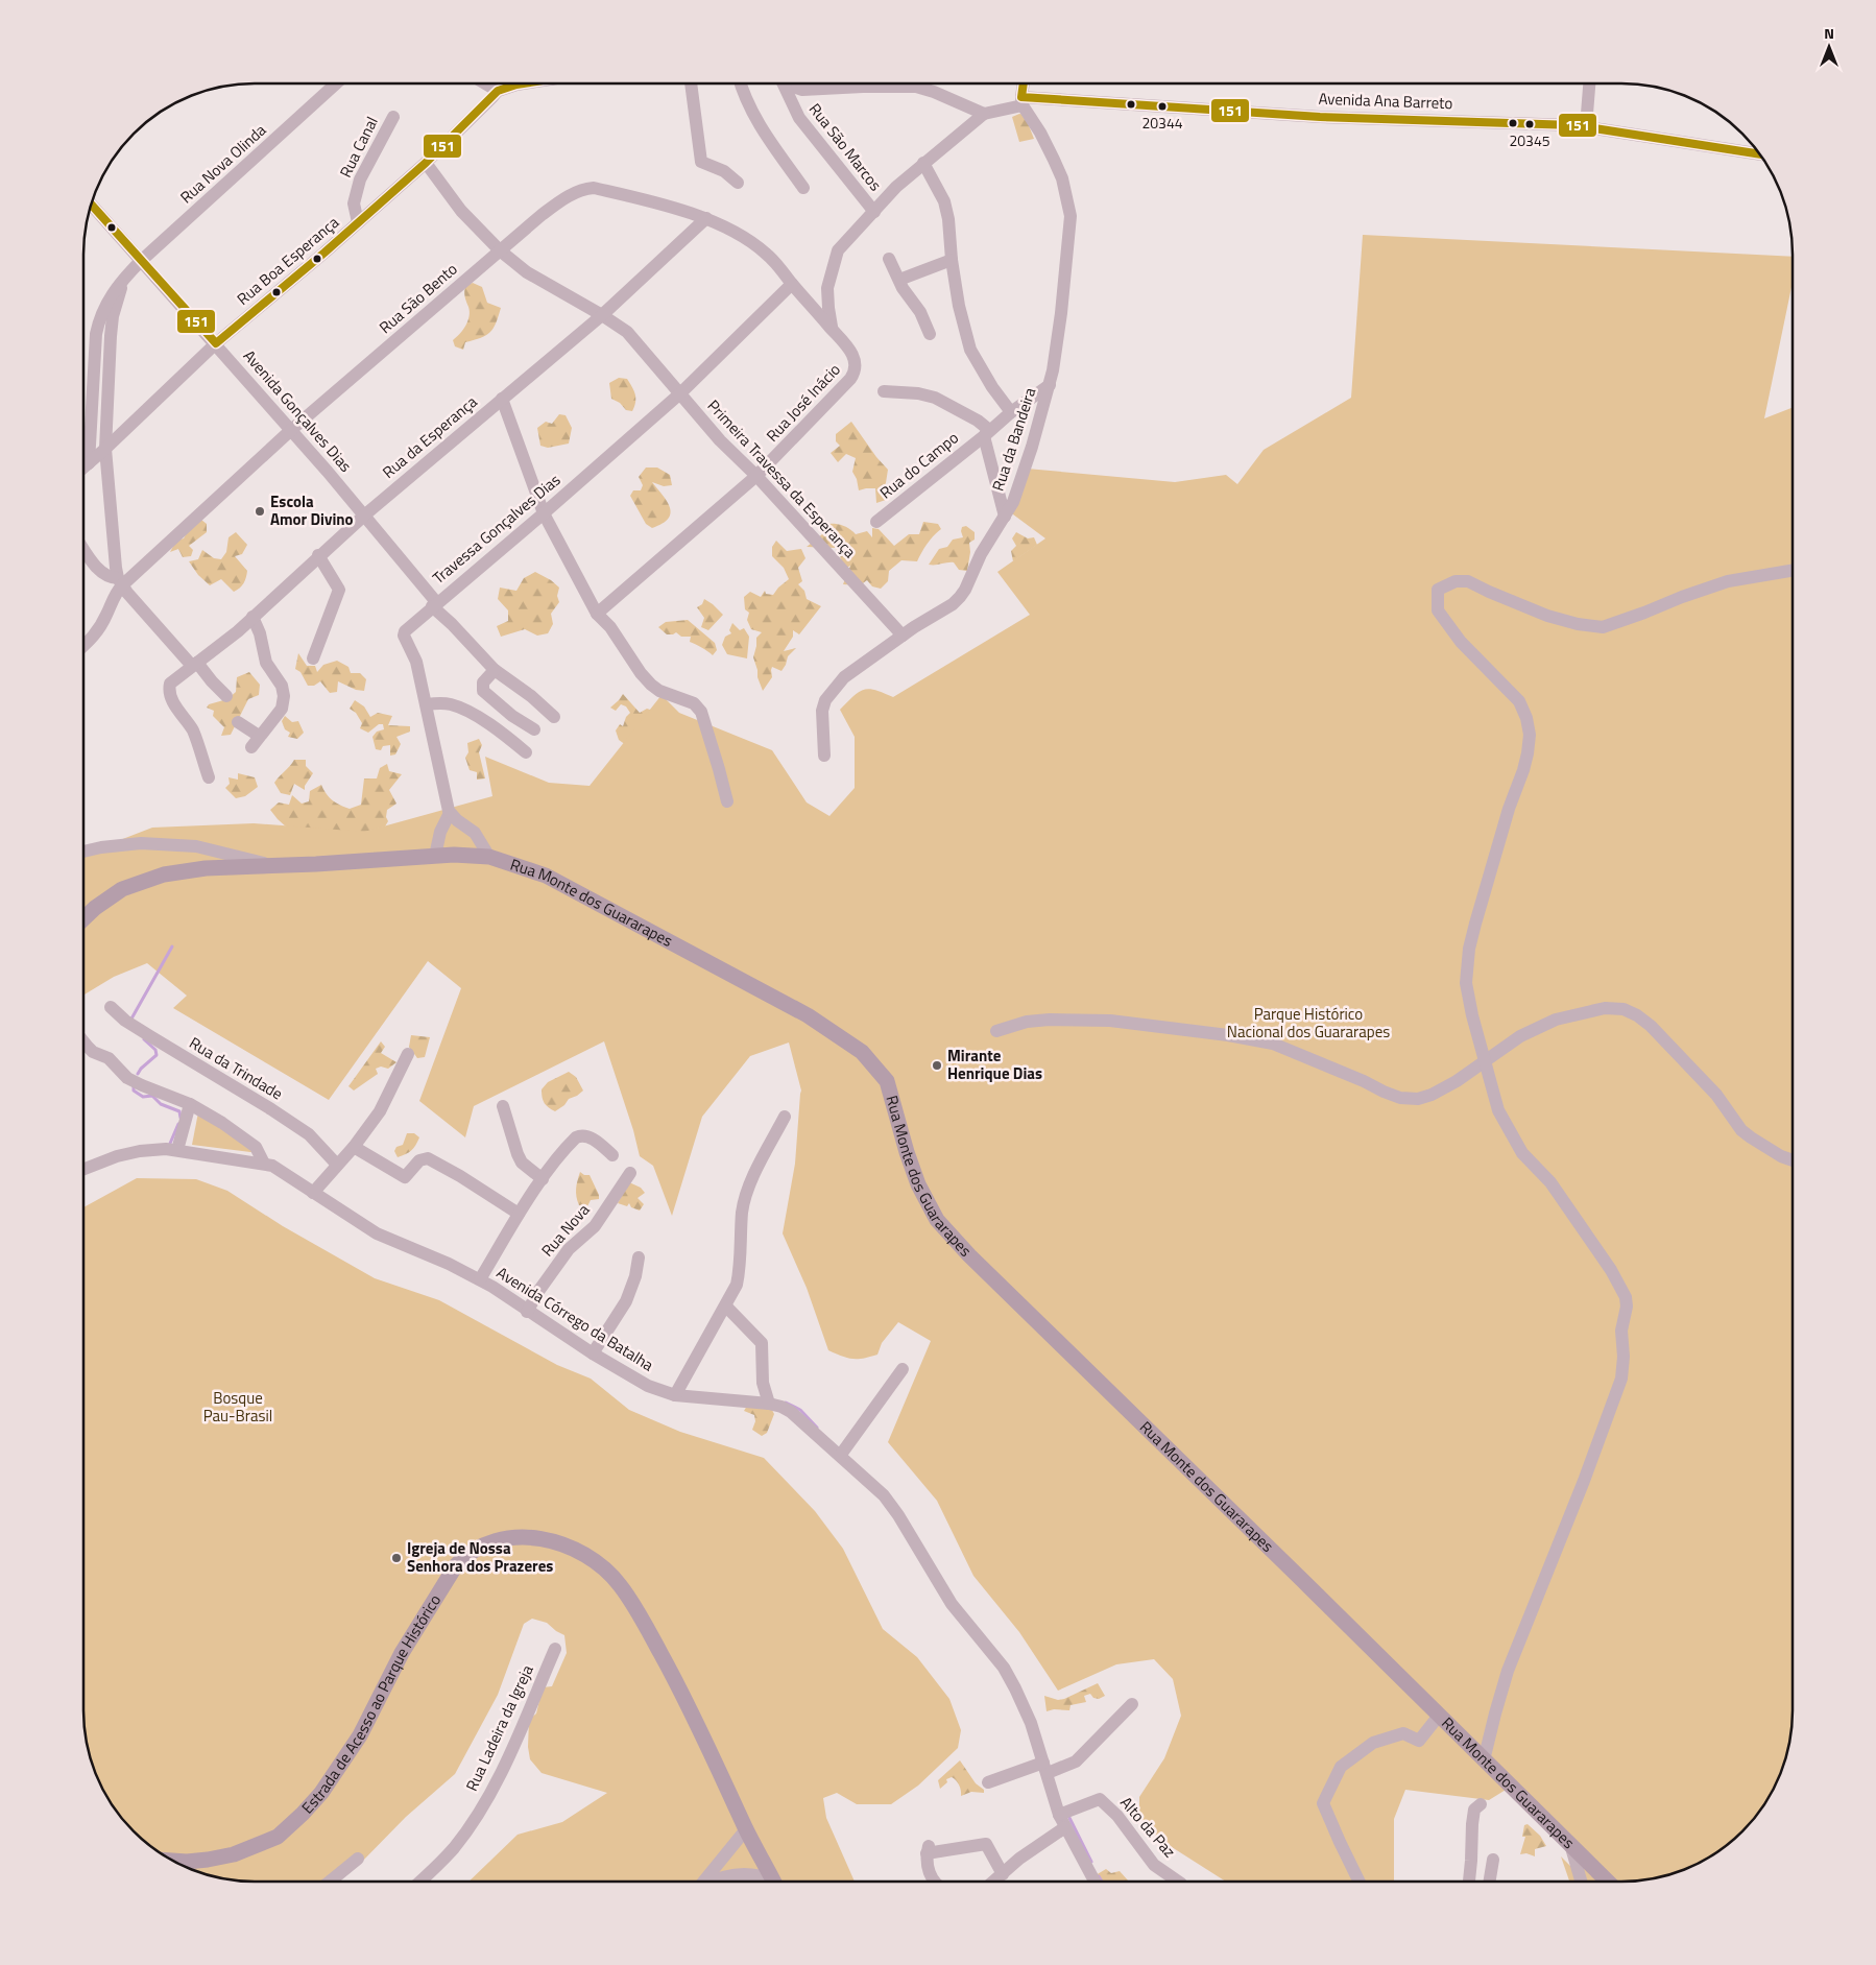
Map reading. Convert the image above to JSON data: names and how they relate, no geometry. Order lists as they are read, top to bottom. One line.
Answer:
{"streets":{"main road":["Rua Monte dos Guararapes","Estrada de Acesso ao Parque Histórico"],"street":["Avenida Ana Barreto","Rua Canal","Rua São Marcos","Rua Nova Olinda","Rua Boa Esperança","Rua São Bento","Rua José Inácio","Avenida Gonçalves Dias","Rua da Esperança","Rua da Bandeira","Rua do Campo","Primeira Travessa da Esperança","Travessa Gonçalves Dias","Rua da Trindade","Rua Nova","Avenida Córrego da Batalha","Rua Ladeira da Igreja","Alto da Paz"]},"crossings":[["Avenida Ana Barreto","Rua da Bandeira"],["Rua Canal","Rua Boa Esperança"],["Rua Nova Olinda","Rua Boa Esperança"],["Rua Nova Olinda","Rua São Bento"],["Rua Nova Olinda","Avenida Gonçalves Dias"],["Rua Boa Esperança","Avenida Gonçalves Dias"],["Rua Boa Esperança","Primeira Travessa da Esperança"],["Rua São Bento","Rua José Inácio"],["Rua São Bento","Avenida Gonçalves Dias"],["Rua São Bento","Rua da Esperança"],["Rua São Bento","Primeira Travessa da Esperança"],["Rua São Bento","Travessa Gonçalves Dias"],["Rua José Inácio","Primeira Travessa da Esperança"],["Avenida Gonçalves Dias","Rua da Esperança"],["Avenida Gonçalves Dias","Travessa Gonçalves Dias"],["Rua da Esperança","Primeira Travessa da Esperança"],["Rua da Bandeira","Rua do Campo"],["Rua da Bandeira","Primeira Travessa da Esperança"],["Primeira Travessa da Esperança","Travessa Gonçalves Dias"],["Rua Nova","Avenida Córrego da Batalha"],["Avenida Córrego da Batalha","Alto da Paz"]],"parks":["Parque Histórico Nacional dos Guararapes","Bosque Pau-Brasil"],"places":["20344","20345","Escola Amor Divino","Mirante Henrique Dias","Igreja de Nossa Senhora dos Prazeres"],"lines":["transit line 151"],"north":"top"}
